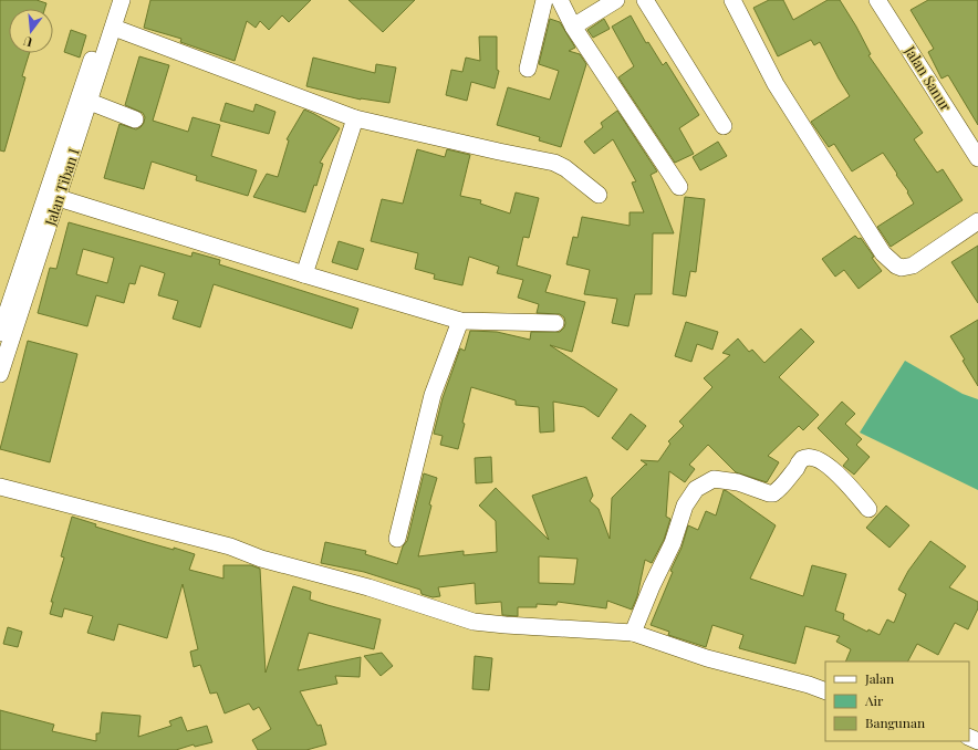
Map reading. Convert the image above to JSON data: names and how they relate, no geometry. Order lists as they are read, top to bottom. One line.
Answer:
{"streets":{"street":["Jalan Sanur","Jalan Tiban I"]},"legend":["Jalan","Air","Bangunan"],"north":"bottom"}
